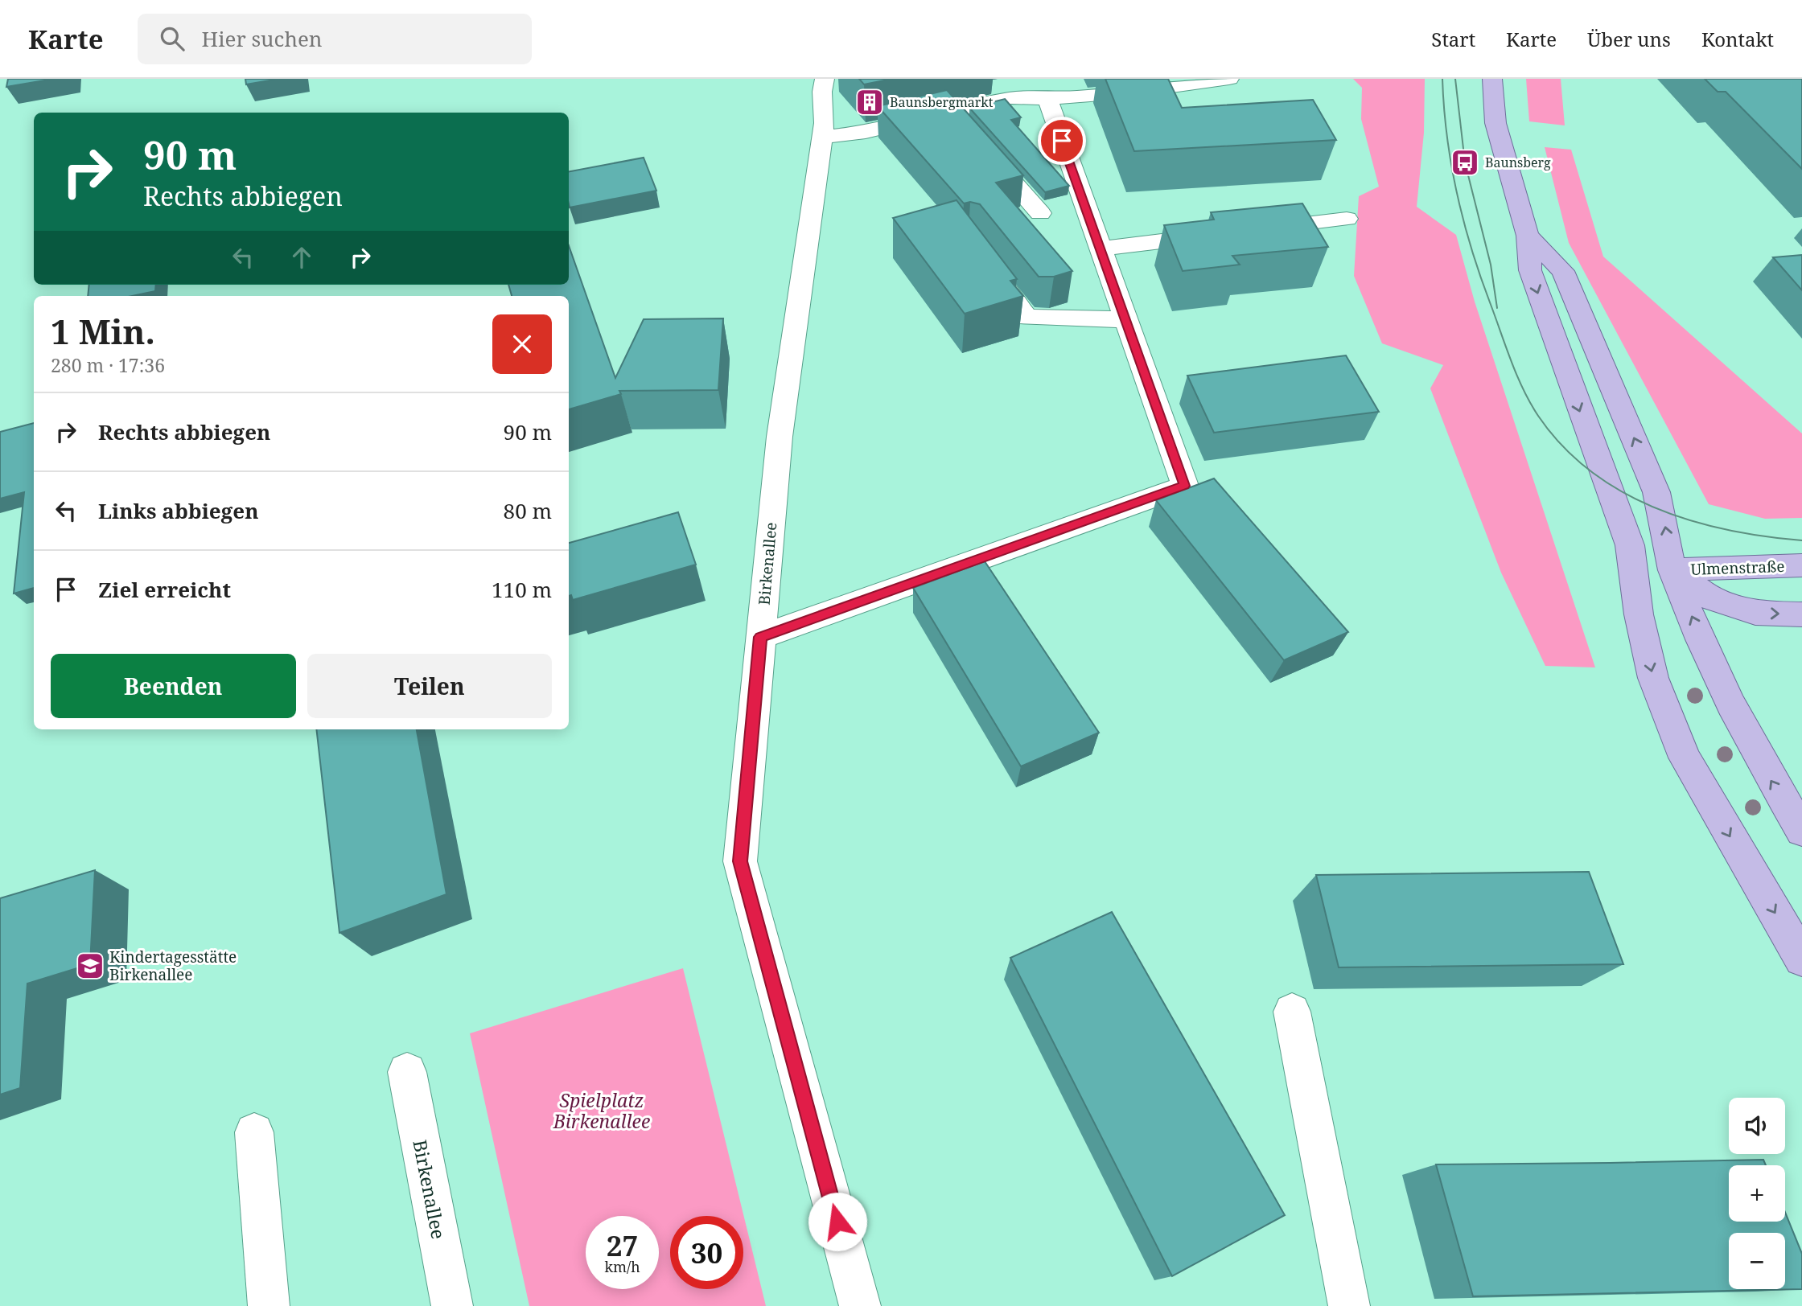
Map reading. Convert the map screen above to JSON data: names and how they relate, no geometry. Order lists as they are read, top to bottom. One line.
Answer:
{"streets":{"main road":["Ulmenstraße"],"street":["Birkenallee"]},"parks":["Spielplatz Birkenallee"],"places":{"building":["Baunsbergmarkt"],"bus stop":["Baunsberg"],"school or university":["Kindertagesstätte Birkenallee"]},"page":{"header":"Karte","search":"Hier suchen","nav":["Start","Karte","Über uns","Kontakt"],"turn":["90 m","Rechts abbiegen"],"heading":["1 Min.","280 m · 17:36"],"list":[{"name":"Rechts abbiegen","value":"90 m"},{"name":"Links abbiegen","value":"80 m"},{"name":"Ziel erreicht","value":"110 m"}],"buttons":["Beenden","Teilen"],"map_buttons":["+","−"],"speed":"27 km/h","limit":"30"}}
